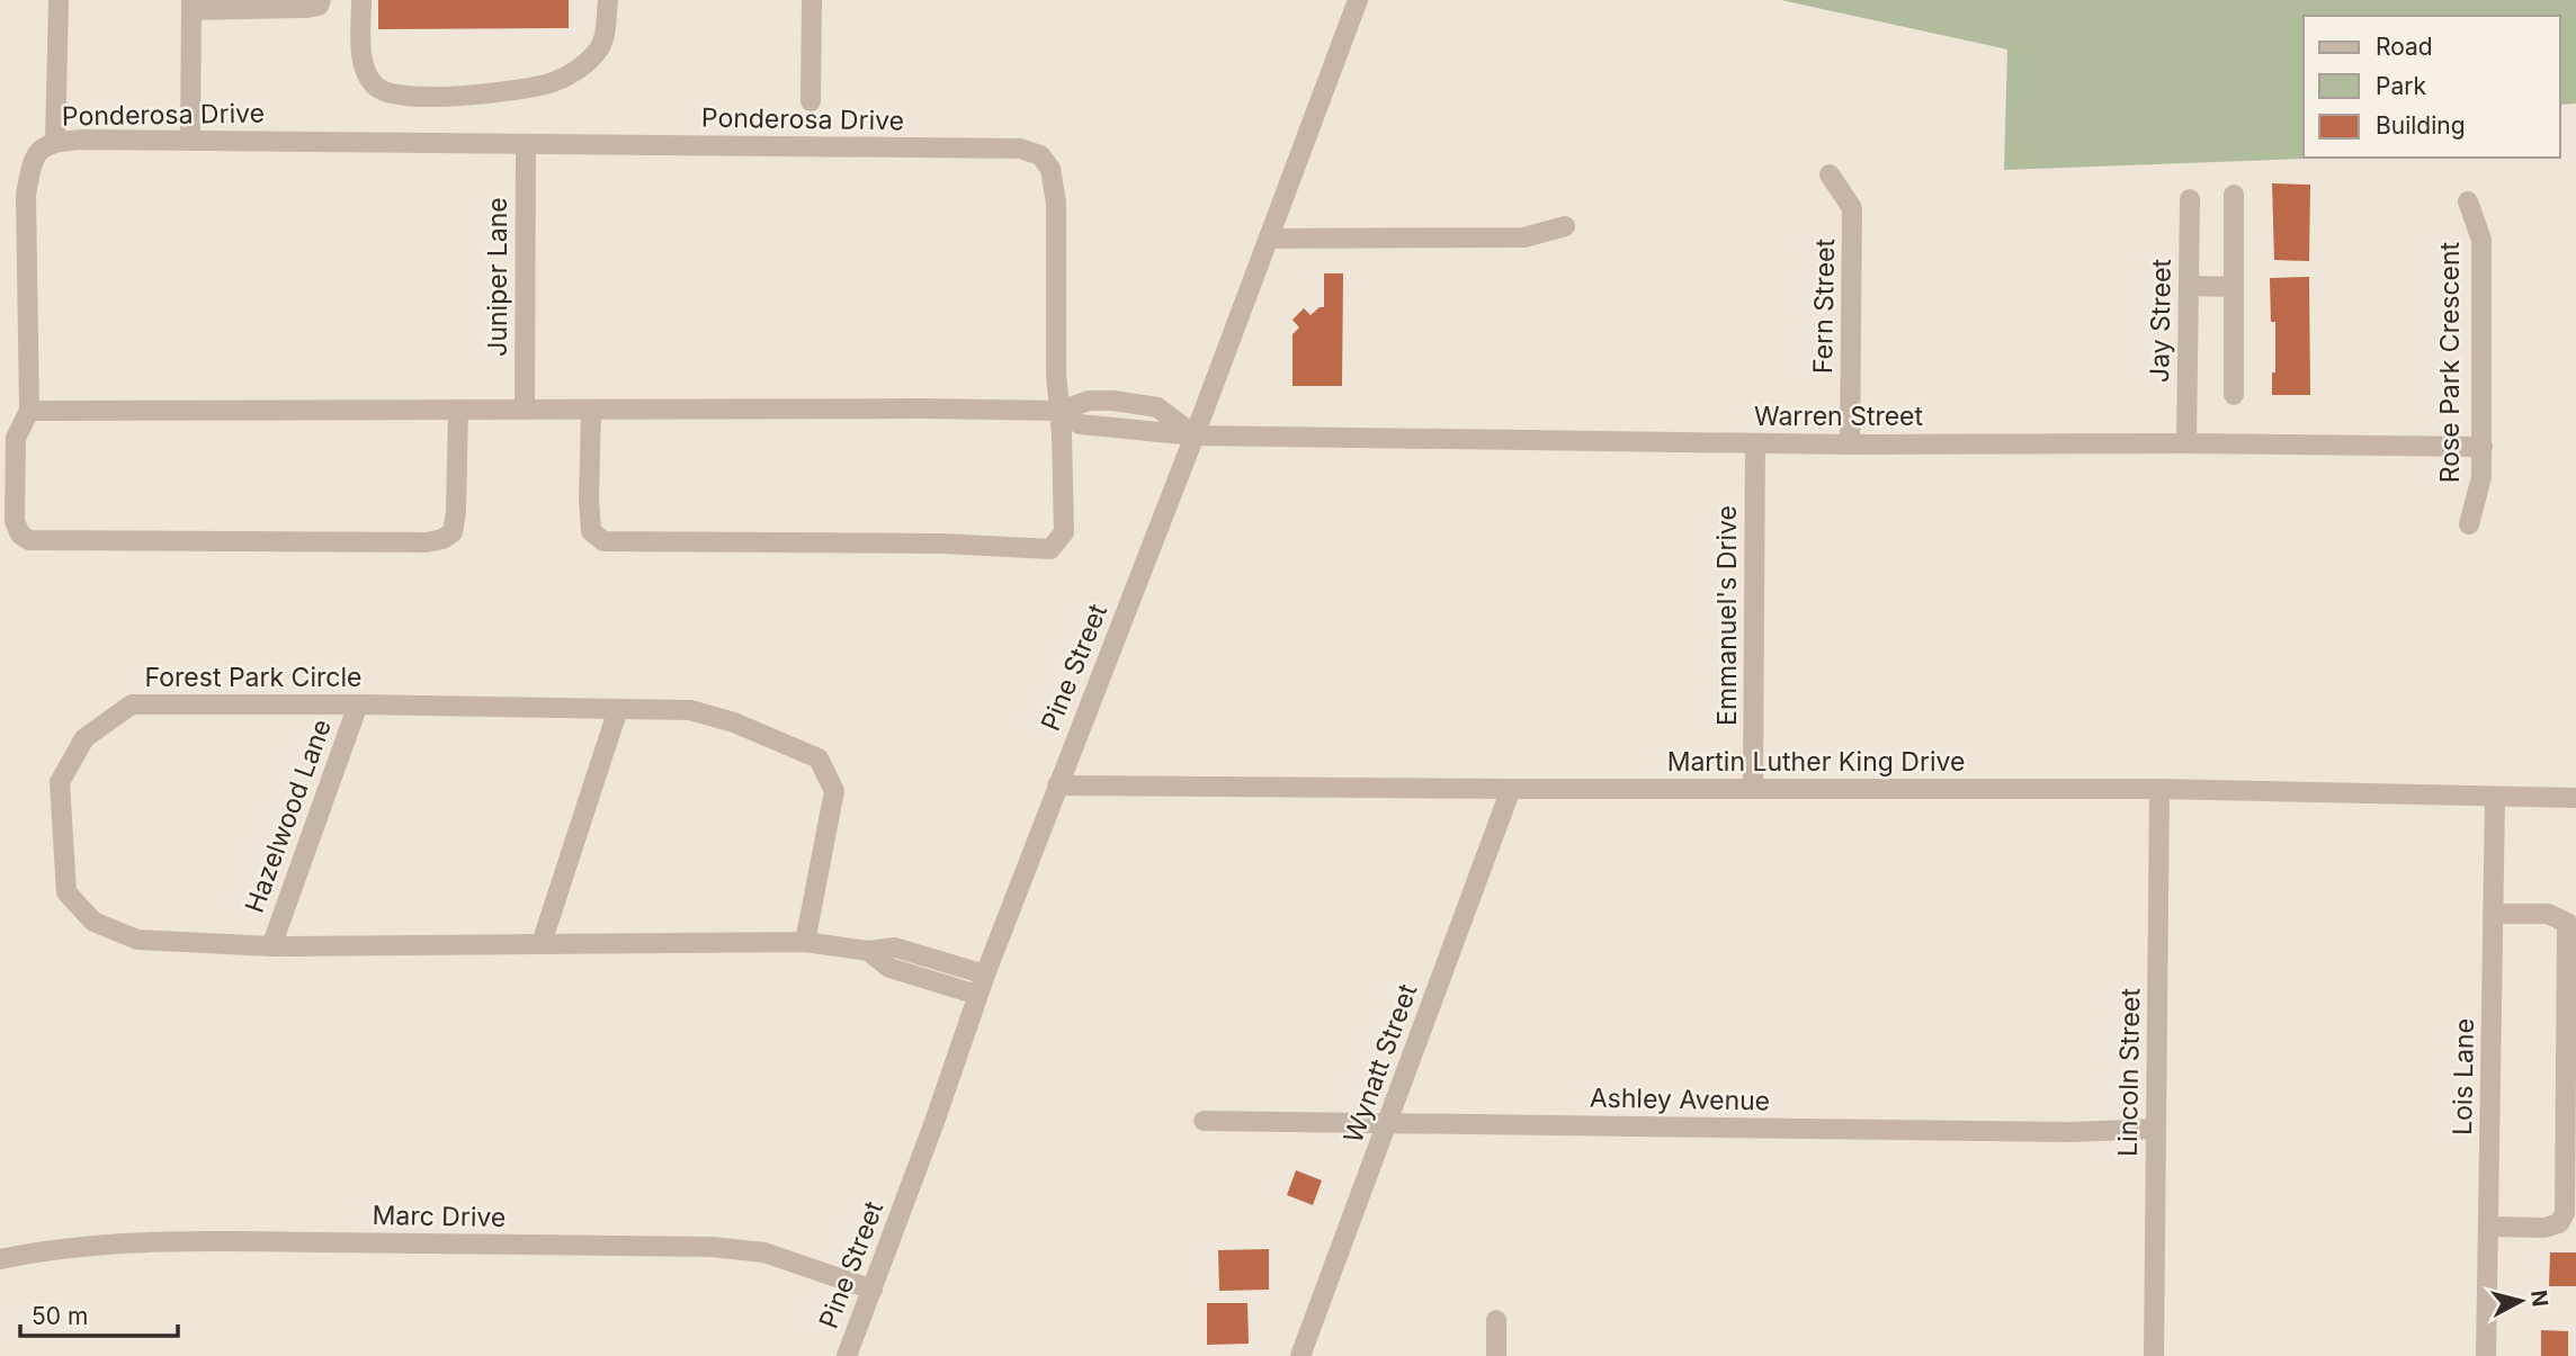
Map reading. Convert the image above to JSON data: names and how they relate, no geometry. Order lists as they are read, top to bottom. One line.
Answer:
{"streets":{"street":["Ponderosa Drive","Juniper Lane","Fern Street","Jay Street","Rose Park Crescent","Warren Street","Emmanuel's Drive","Pine Street","Forest Park Circle","Martin Luther King Drive","Hazelwood Lane","Wynatt Street","Lincoln Street","Lois Lane","Ashley Avenue","Marc Drive"]},"crossings":[["Ponderosa Drive","Juniper Lane"],["Fern Street","Warren Street"],["Jay Street","Warren Street"],["Rose Park Crescent","Warren Street"],["Warren Street","Emmanuel's Drive"],["Warren Street","Pine Street"],["Emmanuel's Drive","Martin Luther King Drive"],["Pine Street","Forest Park Circle"],["Pine Street","Martin Luther King Drive"],["Pine Street","Marc Drive"],["Forest Park Circle","Hazelwood Lane"],["Martin Luther King Drive","Wynatt Street"],["Martin Luther King Drive","Lincoln Street"],["Martin Luther King Drive","Lois Lane"],["Wynatt Street","Ashley Avenue"],["Lincoln Street","Ashley Avenue"]],"legend":["Road","Park","Building"],"scale_bar":"50 m","north":"right"}
